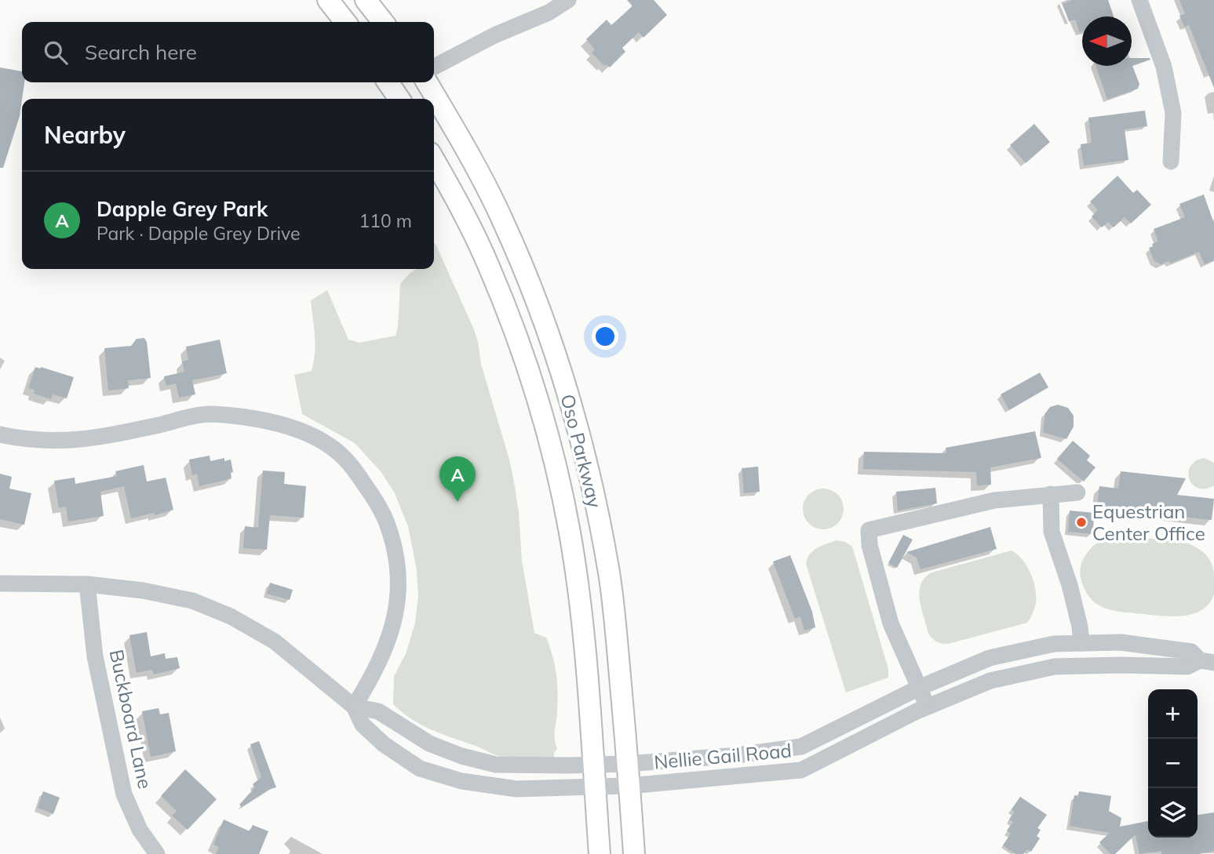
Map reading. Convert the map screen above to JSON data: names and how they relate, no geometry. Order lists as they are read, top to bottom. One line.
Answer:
{"streets":{"main road":["Oso Parkway"],"street":["Buckboard Lane","Nellie Gail Road"]},"crossings":[["Oso Parkway","Nellie Gail Road"],["Buckboard Lane","Nellie Gail Road"]],"places":["Equestrian Center Office"],"north":"left","page":{"search":"Search here","heading":"Nearby","list":[{"mark":"A","name":"Dapple Grey Park","note":"Park · Dapple Grey Drive","value":"110 m"}],"pins":"A","map_buttons":["+","−"]}}
